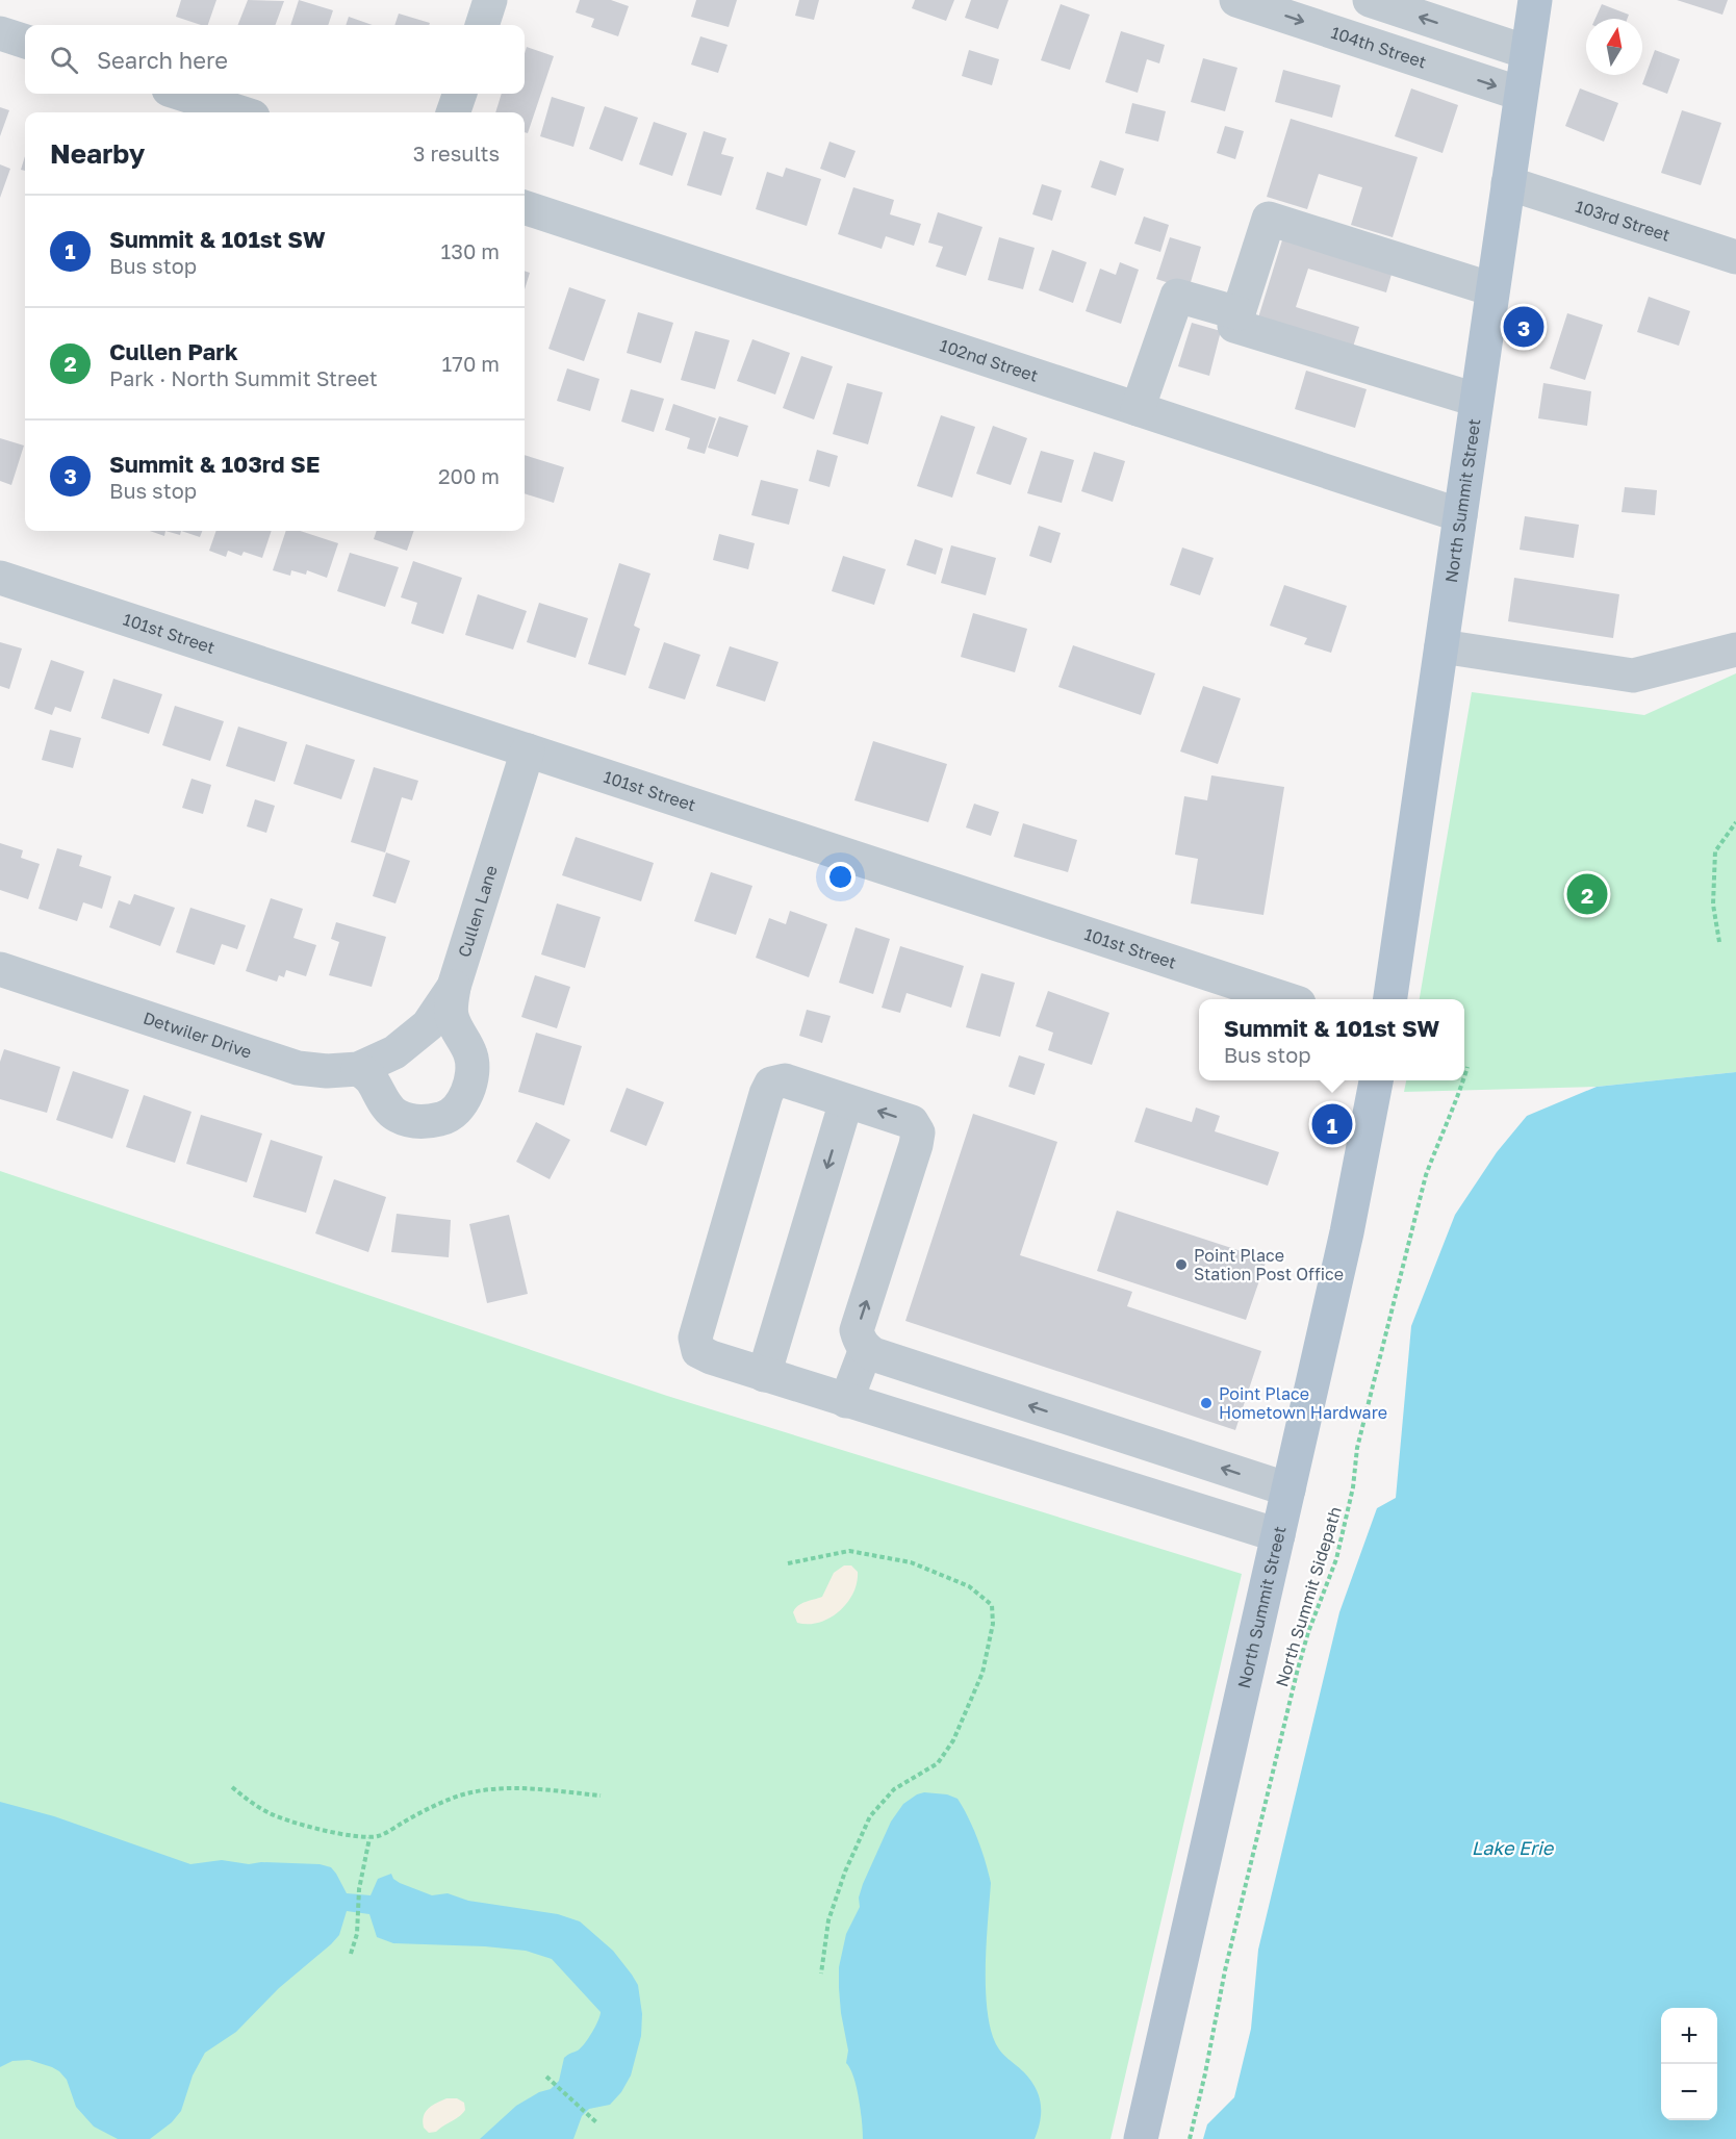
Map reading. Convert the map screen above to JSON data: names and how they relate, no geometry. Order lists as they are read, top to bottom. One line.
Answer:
{"streets":{"main road":["North Summit Street"],"street":["104th Street","103rd Street","102nd Street","101st Street","Cullen Lane","Detwiler Drive"],"path":["North Summit Sidepath"]},"crossings":[["104th Street","North Summit Street"],["103rd Street","North Summit Street"],["102nd Street","North Summit Street"],["101st Street","Cullen Lane"],["Cullen Lane","Detwiler Drive"]],"water":["Lake Erie"],"places":["Point Place Station Post Office","Point Place Hometown Hardware"],"north":"top","page":{"search":"Search here","heading":["Nearby","3 results"],"list":[{"mark":"1","name":"Summit & 101st SW","note":"Bus stop","value":"130 m"},{"mark":"2","name":"Cullen Park","note":"Park · North Summit Street","value":"170 m"},{"mark":"3","name":"Summit & 103rd SE","note":"Bus stop","value":"200 m"}],"pins":["3","2","1"],"popup":["Summit & 101st SW","Bus stop"],"map_buttons":["+","−"]}}
